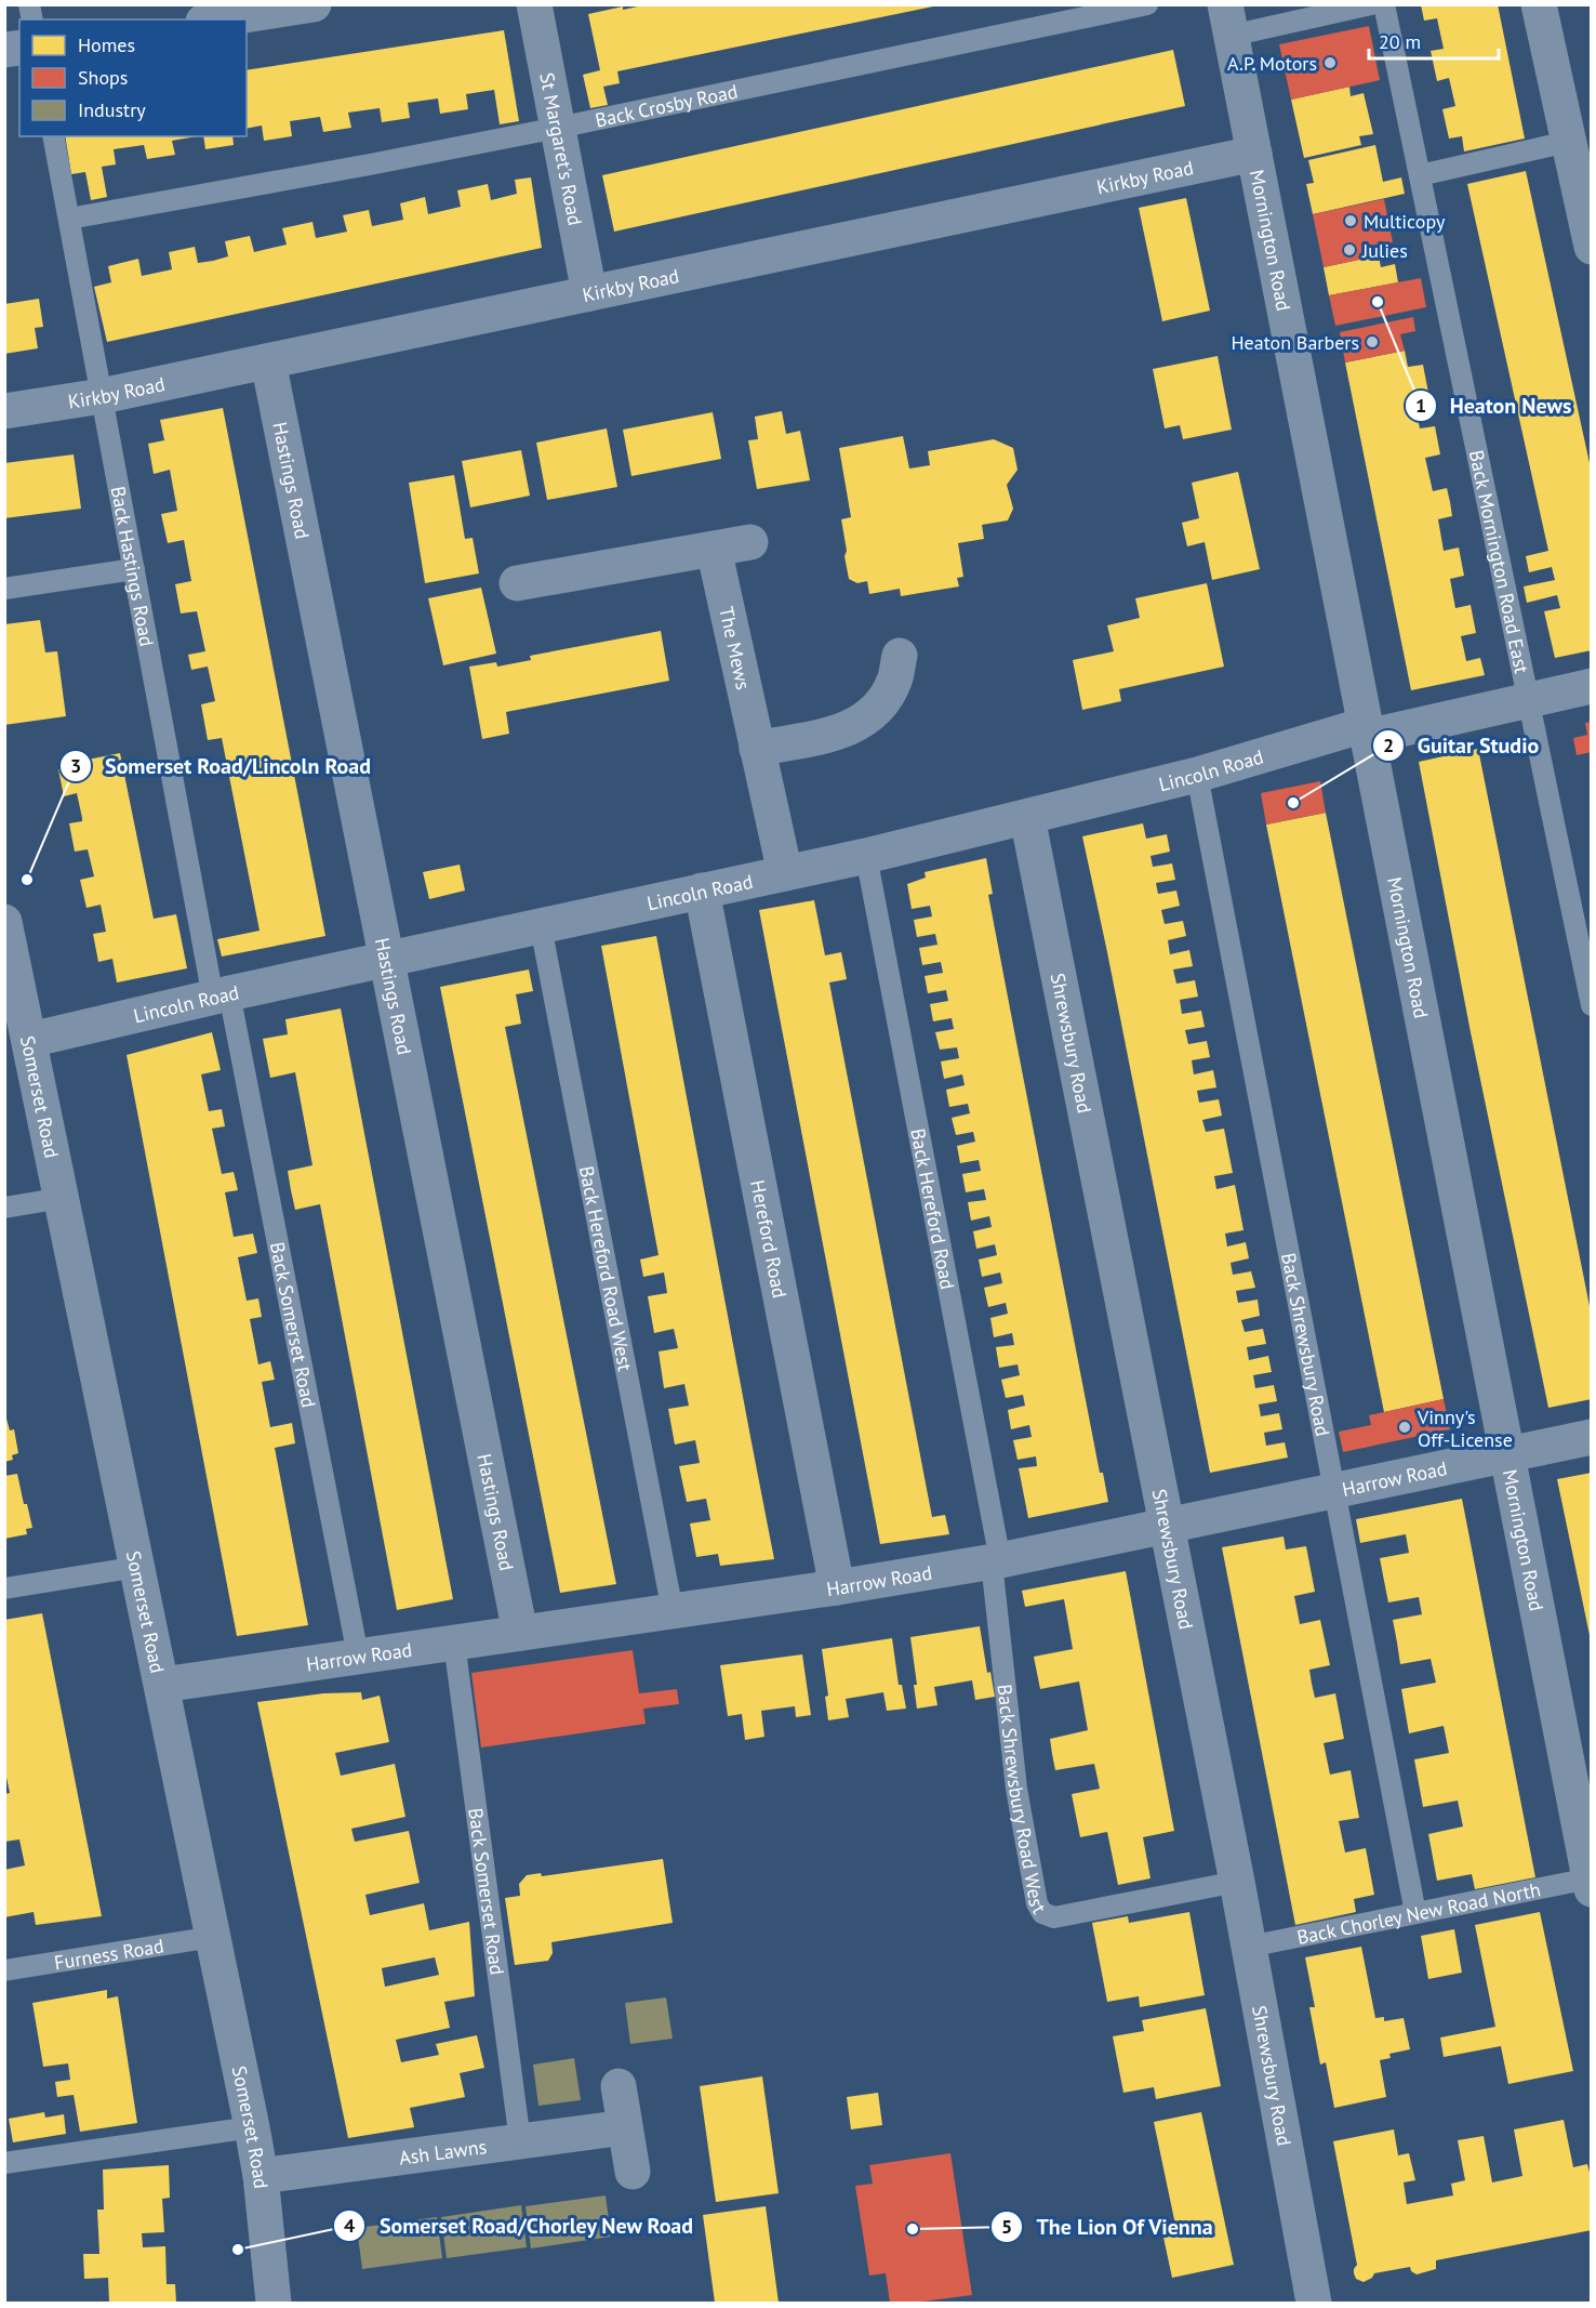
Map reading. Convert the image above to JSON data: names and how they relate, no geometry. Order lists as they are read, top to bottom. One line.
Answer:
{"streets":{"street":["St Margaret's Road","Kirkby Road","Mornington Road","Hastings Road","The Mews","Lincoln Road","Shrewsbury Road","Somerset Road","Hereford Road","Harrow Road","Ash Lawns"],"lane":["Back Crosby Road","Back Mornington Road East","Back Hastings Road","Back Hereford Road","Back Hereford Road West","Back Somerset Road","Back Shrewsbury Road","Back Shrewsbury Road West","Back Chorley New Road North","Furness Road"]},"crossings":[["Back Crosby Road","St Margaret's Road"],["Back Crosby Road","Back Hastings Road"],["St Margaret's Road","Kirkby Road"],["Kirkby Road","Mornington Road"],["Kirkby Road","Hastings Road"],["Kirkby Road","Back Hastings Road"],["Mornington Road","Lincoln Road"],["Mornington Road","Harrow Road"],["Mornington Road","Back Chorley New Road North"],["Hastings Road","Lincoln Road"],["Hastings Road","Harrow Road"],["Back Mornington Road East","Lincoln Road"],["Back Hastings Road","Lincoln Road"],["Back Hastings Road","Back Somerset Road"],["The Mews","Lincoln Road"],["Lincoln Road","Shrewsbury Road"],["Lincoln Road","Somerset Road"],["Lincoln Road","Back Hereford Road"],["Lincoln Road","Hereford Road"],["Lincoln Road","Back Hereford Road West"],["Lincoln Road","Back Somerset Road"],["Lincoln Road","Back Shrewsbury Road"],["Shrewsbury Road","Harrow Road"],["Shrewsbury Road","Back Shrewsbury Road West"],["Shrewsbury Road","Back Chorley New Road North"],["Somerset Road","Harrow Road"],["Somerset Road","Furness Road"],["Somerset Road","Ash Lawns"],["Back Hereford Road","Harrow Road"],["Back Hereford Road","Back Shrewsbury Road West"],["Hereford Road","Harrow Road"],["Back Hereford Road West","Harrow Road"],["Back Somerset Road","Harrow Road"],["Back Somerset Road","Ash Lawns"],["Back Shrewsbury Road","Harrow Road"],["Back Shrewsbury Road","Back Chorley New Road North"],["Harrow Road","Back Shrewsbury Road West"]],"places":["A.P. Motors","Multicopy","Julies","Heaton News","Heaton Barbers","Guitar Studio","Somerset Road/Lincoln Road","Vinny's Off-License","The Lion Of Vienna","Somerset Road/Chorley New Road"],"legend":["Homes","Shops","Industry"],"scale_bar":"20 m"}
